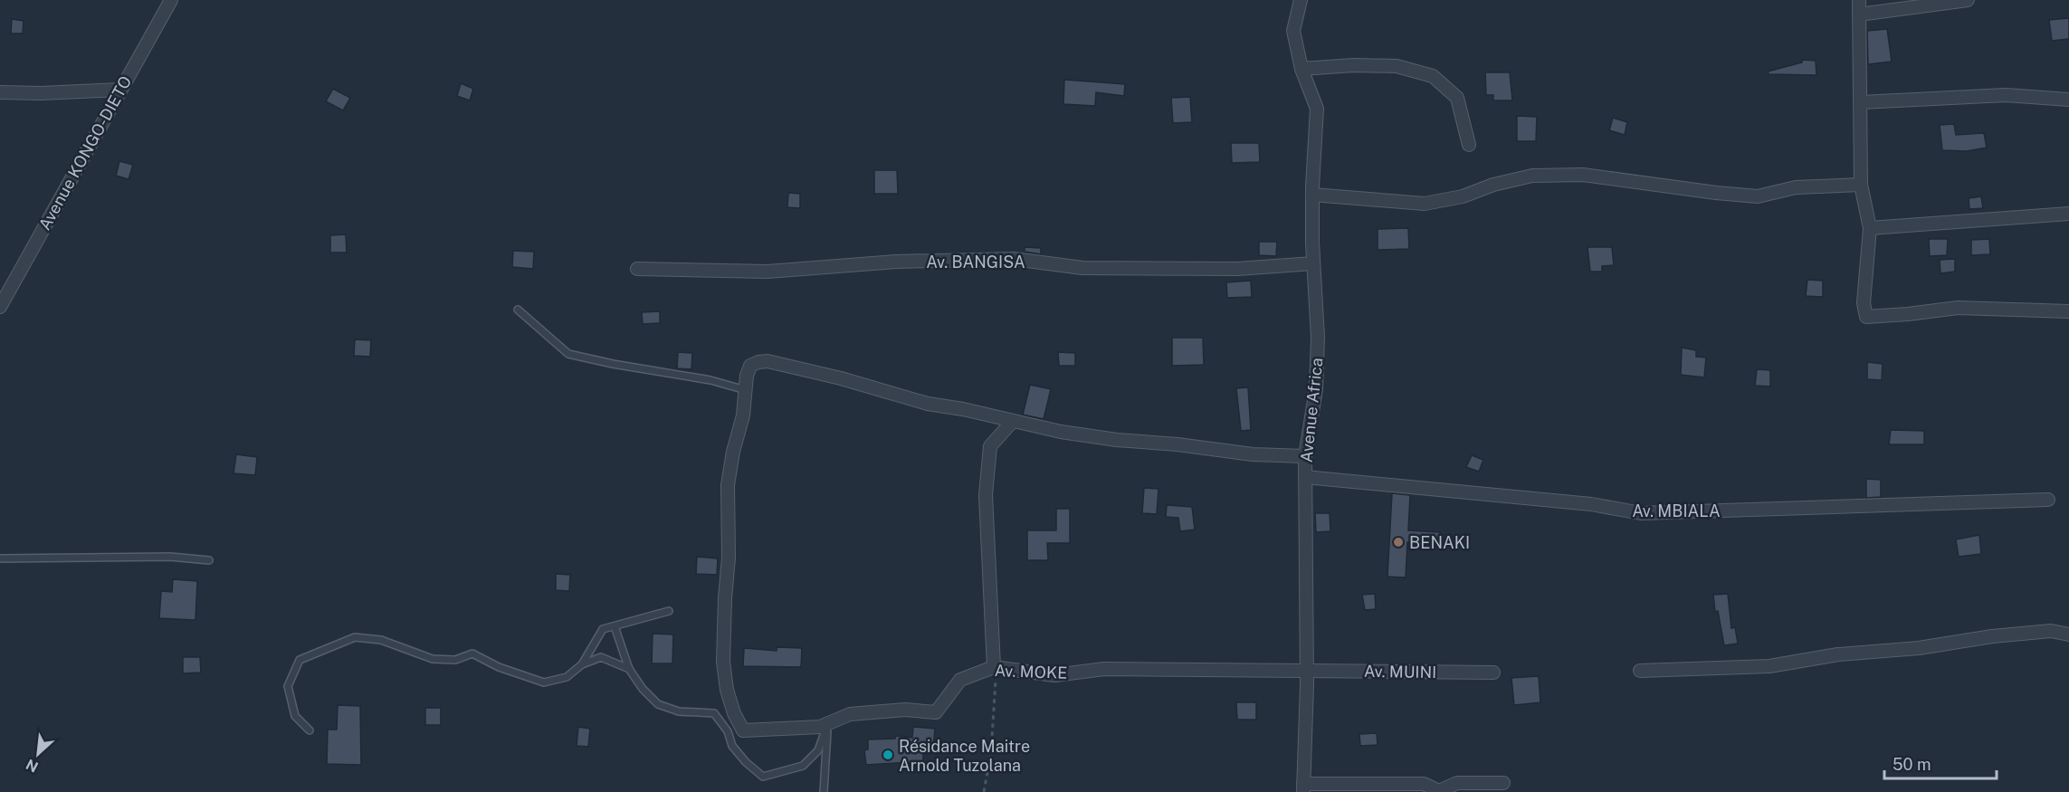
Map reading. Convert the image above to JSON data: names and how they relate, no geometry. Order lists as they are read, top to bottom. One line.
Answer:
{"streets":{"street":["Avenue KONGO-DIETO","Av. BANGISA","Avenue Africa","Av. MBIALA","Av. MOKE","Av. MUINI"]},"crossings":[["Av. BANGISA","Avenue Africa"],["Avenue Africa","Av. MBIALA"],["Avenue Africa","Av. MOKE"],["Avenue Africa","Av. MUINI"],["Av. MOKE","Av. MUINI"]],"places":["BENAKI","Résidance Maitre Arnold Tuzolana"],"scale_bar":"50 m","north":"bottom left"}
